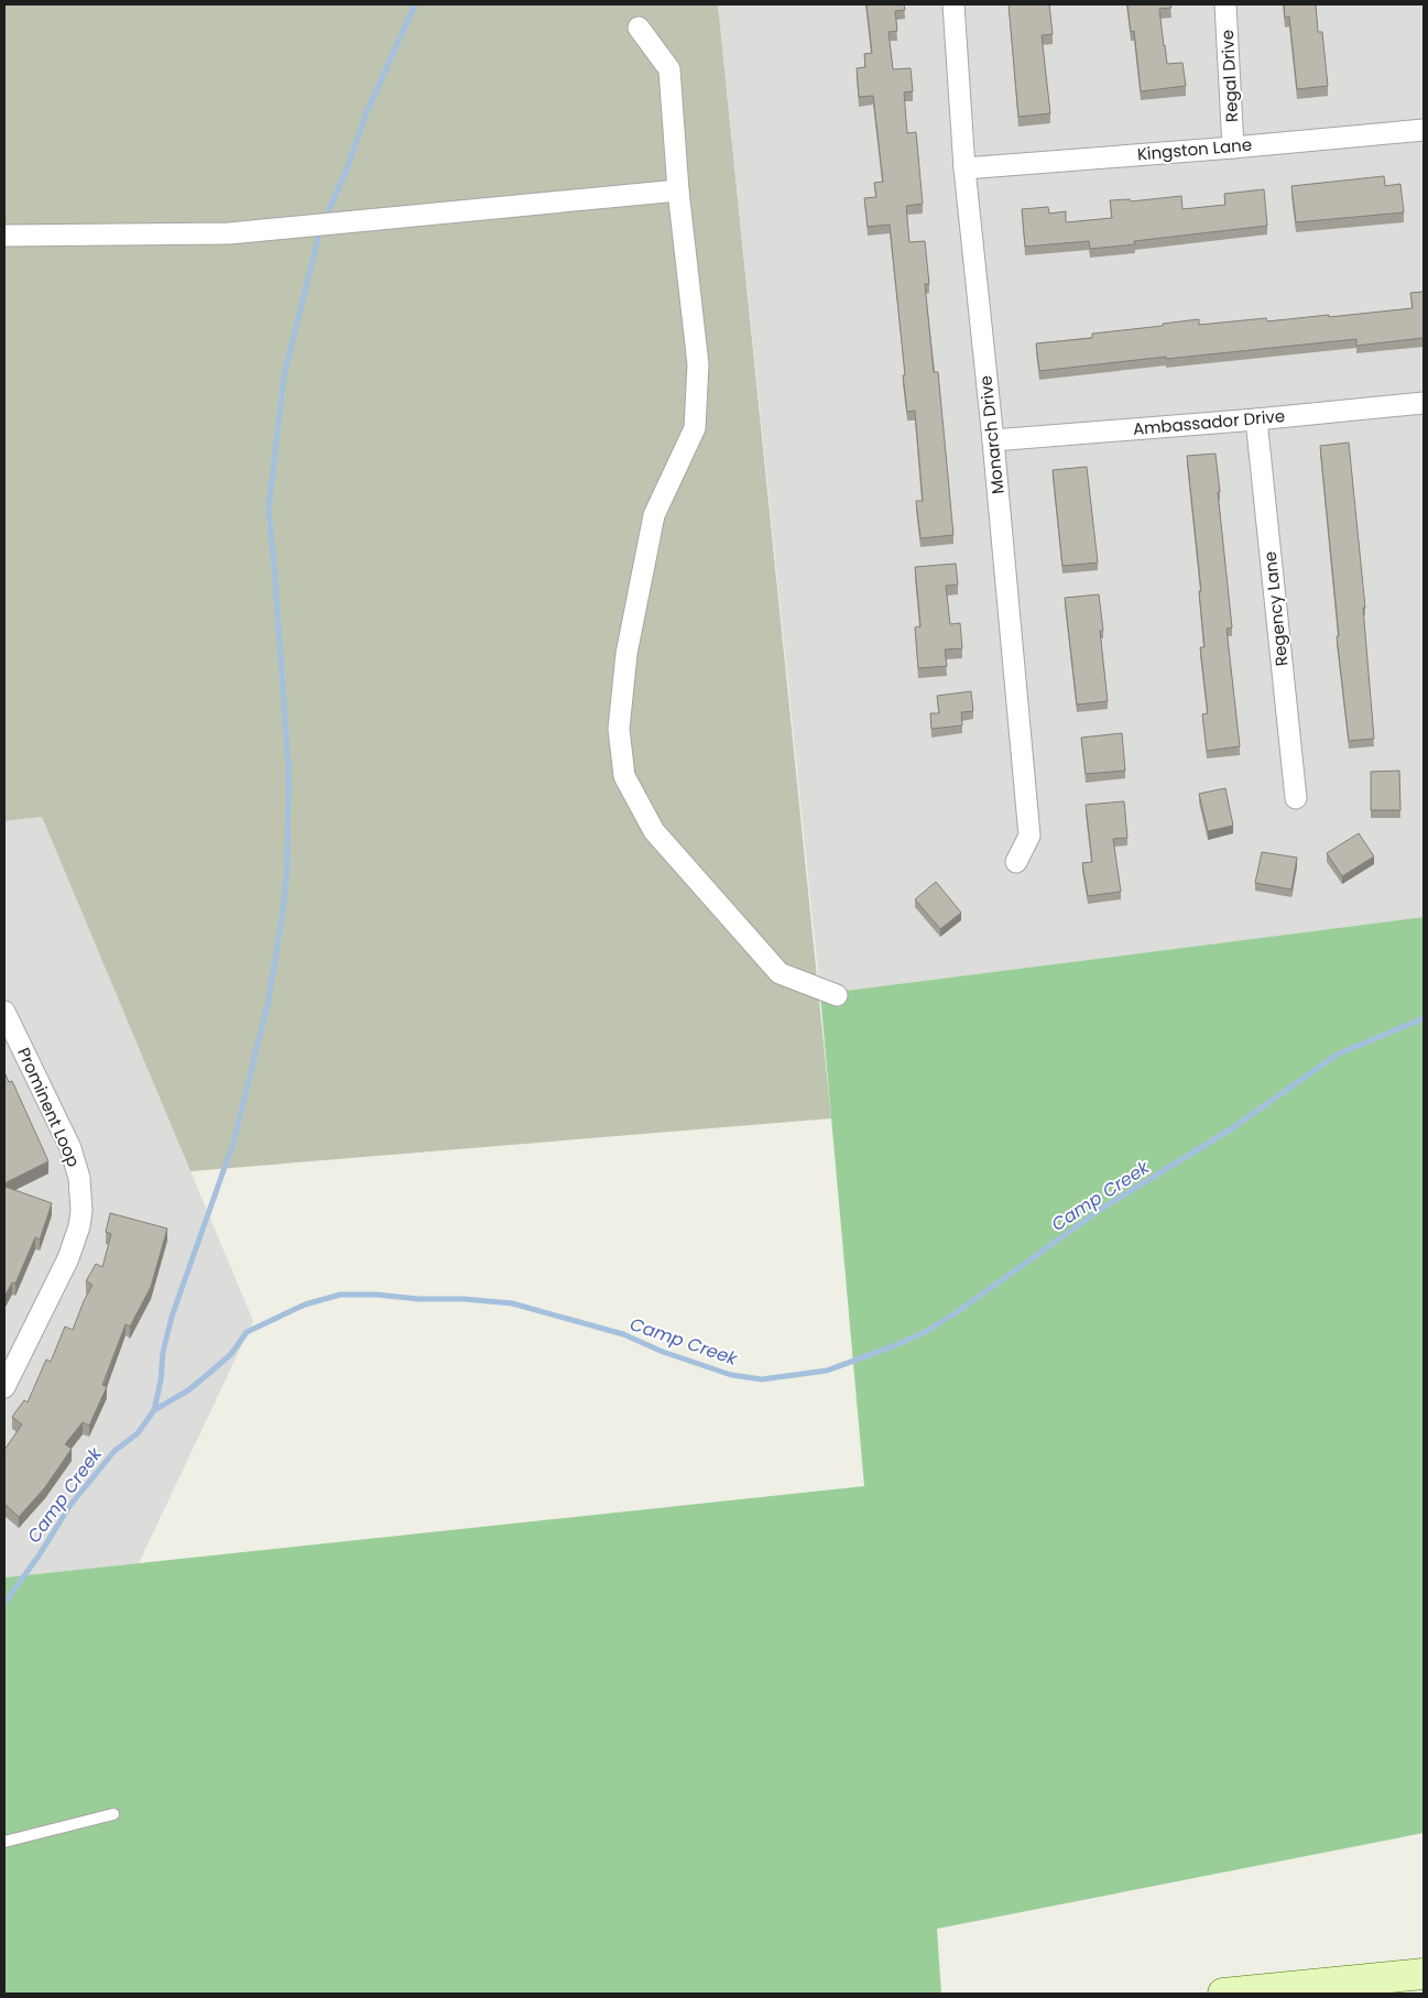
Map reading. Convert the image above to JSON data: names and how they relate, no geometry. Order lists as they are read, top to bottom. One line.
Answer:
{"streets":{"street":["Regal Drive","Kingston Lane","Ambassador Drive","Monarch Drive","Regency Lane","Prominent Loop"]},"crossings":[["Regal Drive","Kingston Lane"],["Kingston Lane","Monarch Drive"],["Ambassador Drive","Monarch Drive"],["Ambassador Drive","Regency Lane"]],"water":["Camp Creek"]}
